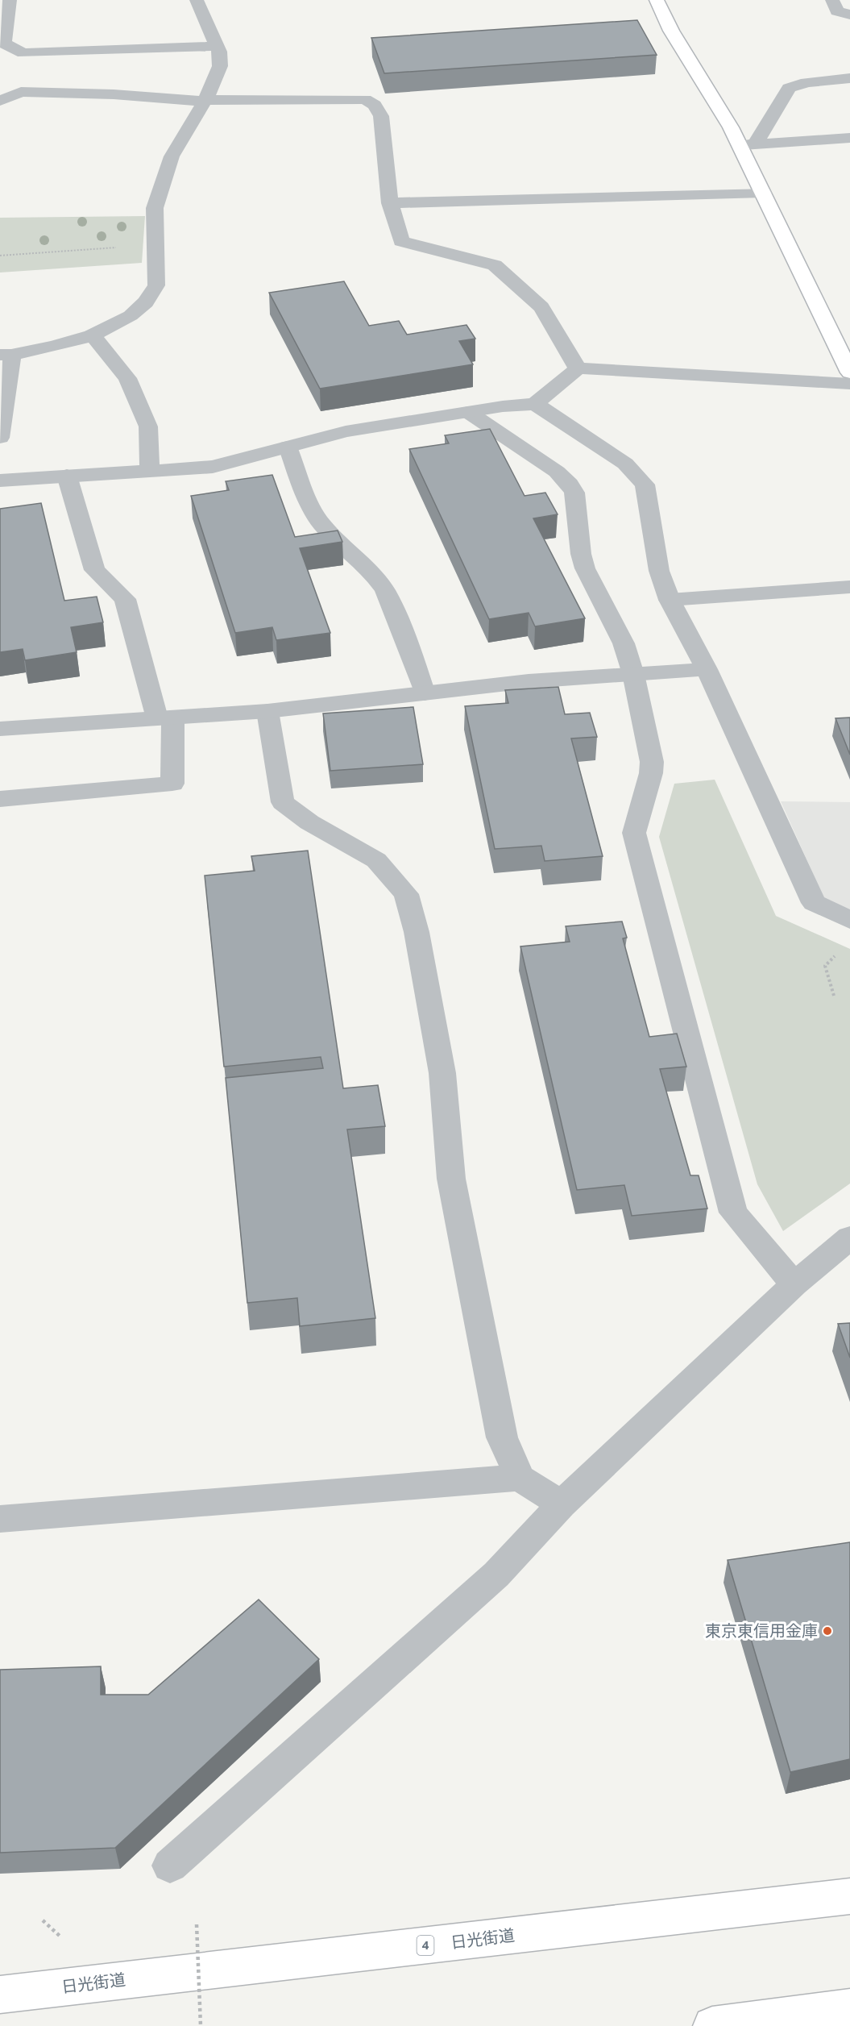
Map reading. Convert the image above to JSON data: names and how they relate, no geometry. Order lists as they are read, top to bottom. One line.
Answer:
{"streets":{"main road":["日光街道","4"]},"places":["東京東信用金庫"]}
